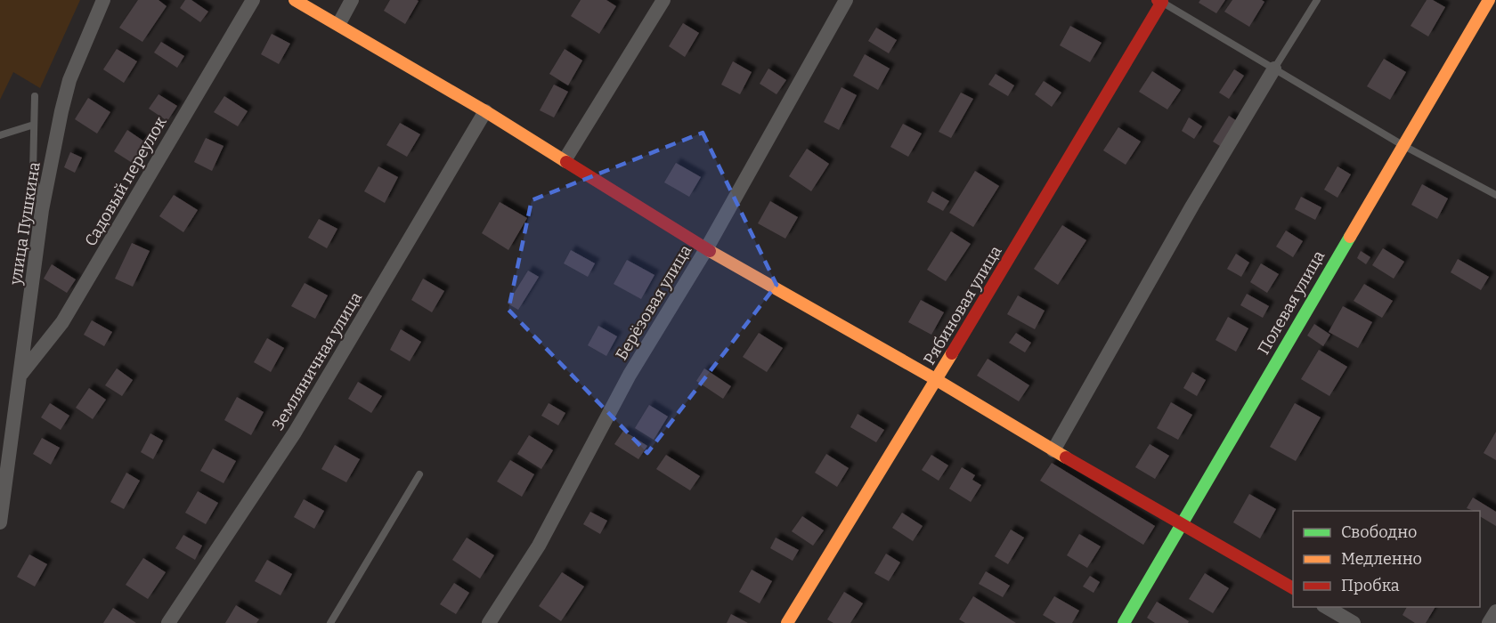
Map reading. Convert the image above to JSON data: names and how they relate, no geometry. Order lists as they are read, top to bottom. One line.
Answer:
{"streets":{"street":["Садовый переулок","улица Пушкина","Берёзовая улица","Полевая улица","Рябиновая улица","Земляничная улица"]},"crossings":[["Садовый переулок","улица Пушкина"]],"legend":["Свободно","Медленно","Пробка"]}
